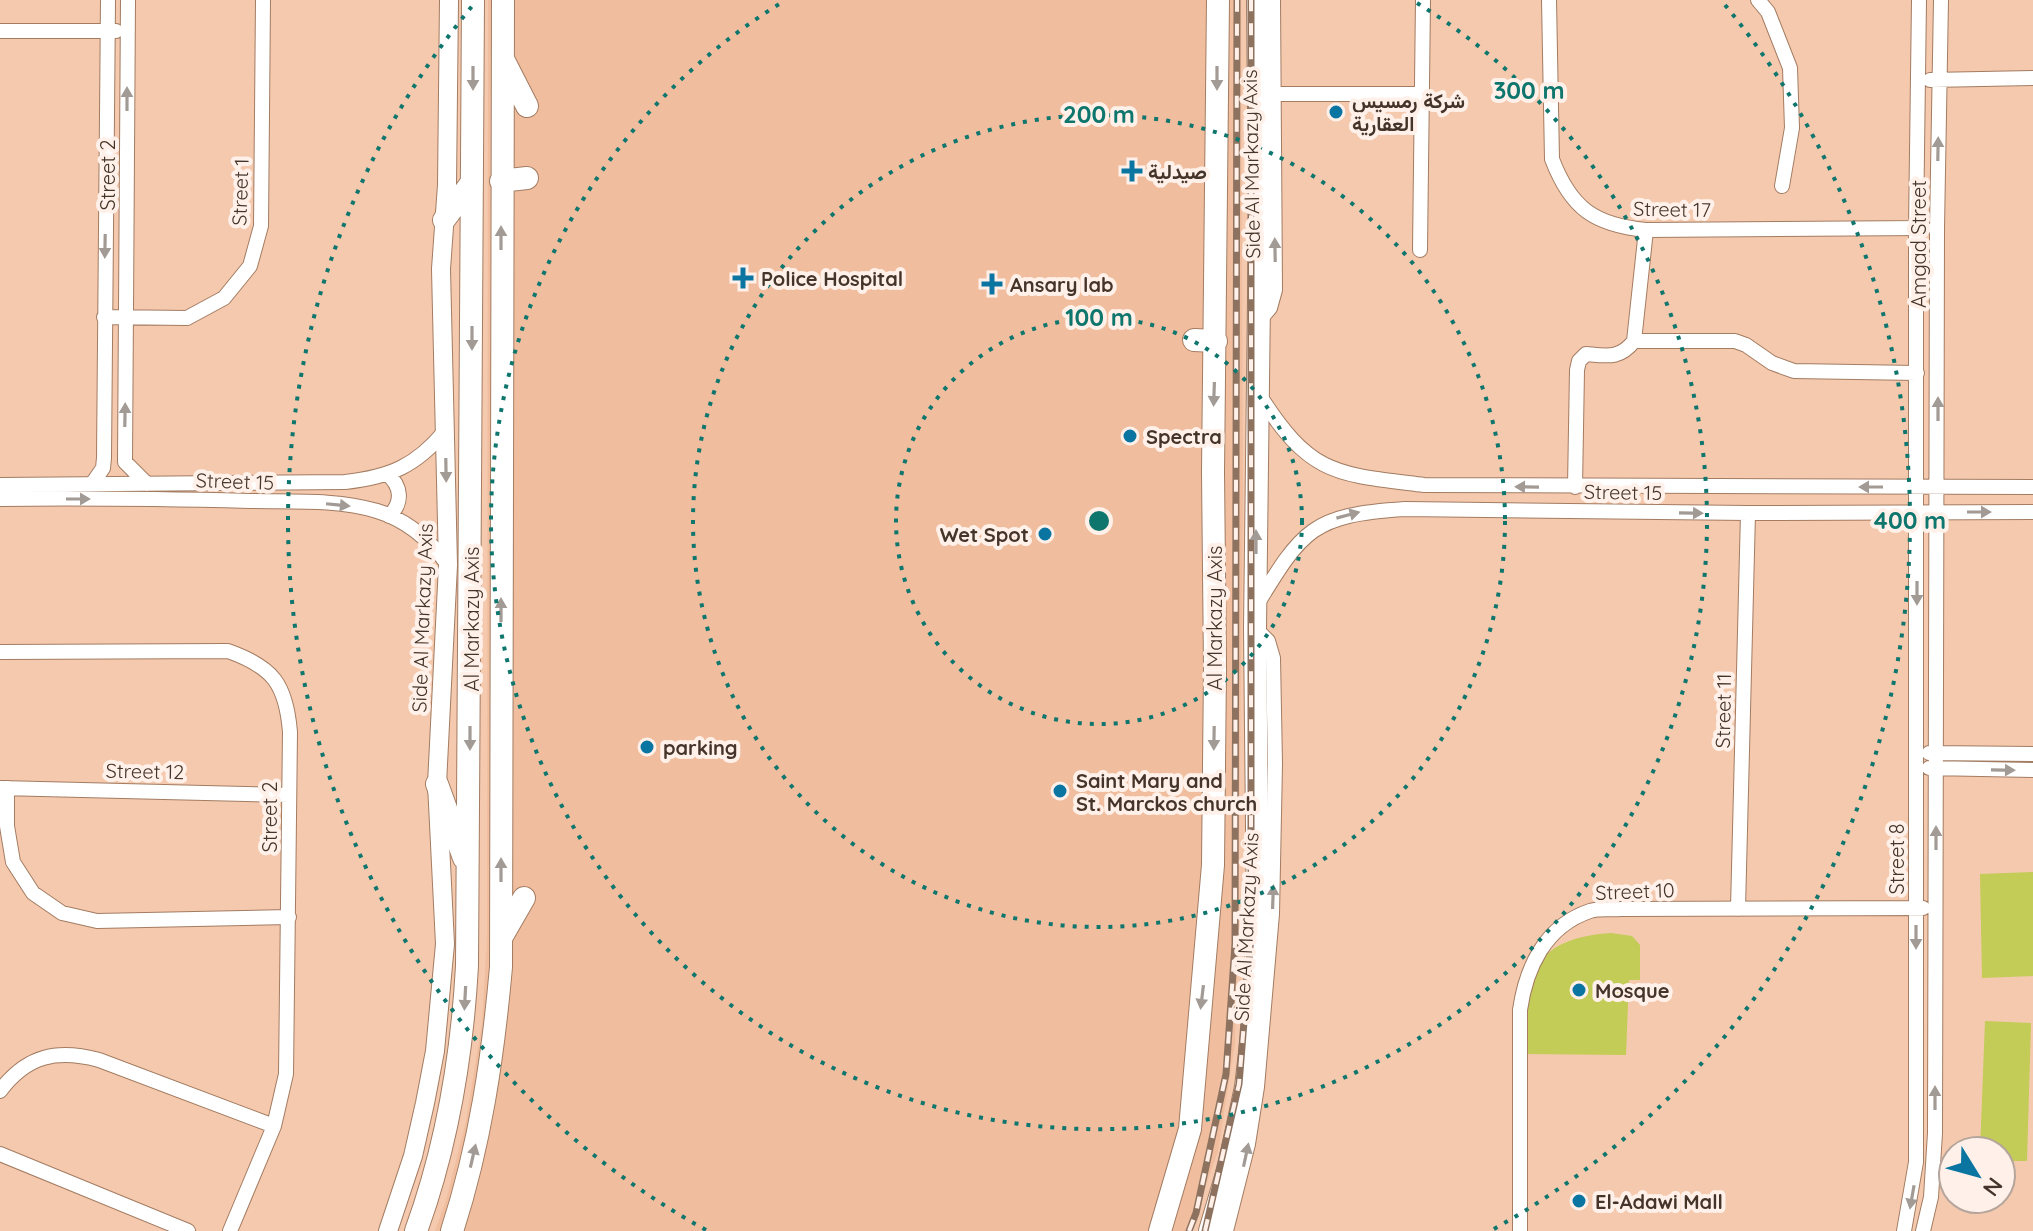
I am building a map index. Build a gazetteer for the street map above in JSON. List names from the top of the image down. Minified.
{"streets":{"main road":["Al Markazy Axis"],"street":["Side Al Markazy Axis","Street 2","Street 1","Street 17","Amgad Street","Street 15","Street 11","Street 12","Street 8","Street 10"]},"crossings":[["Side Al Markazy Axis","Street 15"],["Side Al Markazy Axis","Al Markazy Axis"],["Street 2","Street 1"],["Street 2","Street 15"],["Street 2","Street 12"],["Street 17","Amgad Street"],["Amgad Street","Street 15"],["Amgad Street","Street 8"],["Street 15","Al Markazy Axis"],["Street 15","Street 11"],["Street 15","Street 8"],["Street 11","Street 10"],["Street 8","Street 10"]],"places":{"other":["شركة رمسيس العقارية","Spectra","Wet Spot","parking","Saint Mary and St. Marckos church","Mosque","El-Adawi Mall"],"health":["صيدلية","Police Hospital","Ansary lab"]},"north":"bottom right","rings":["300 m","200 m","100 m","400 m"]}
